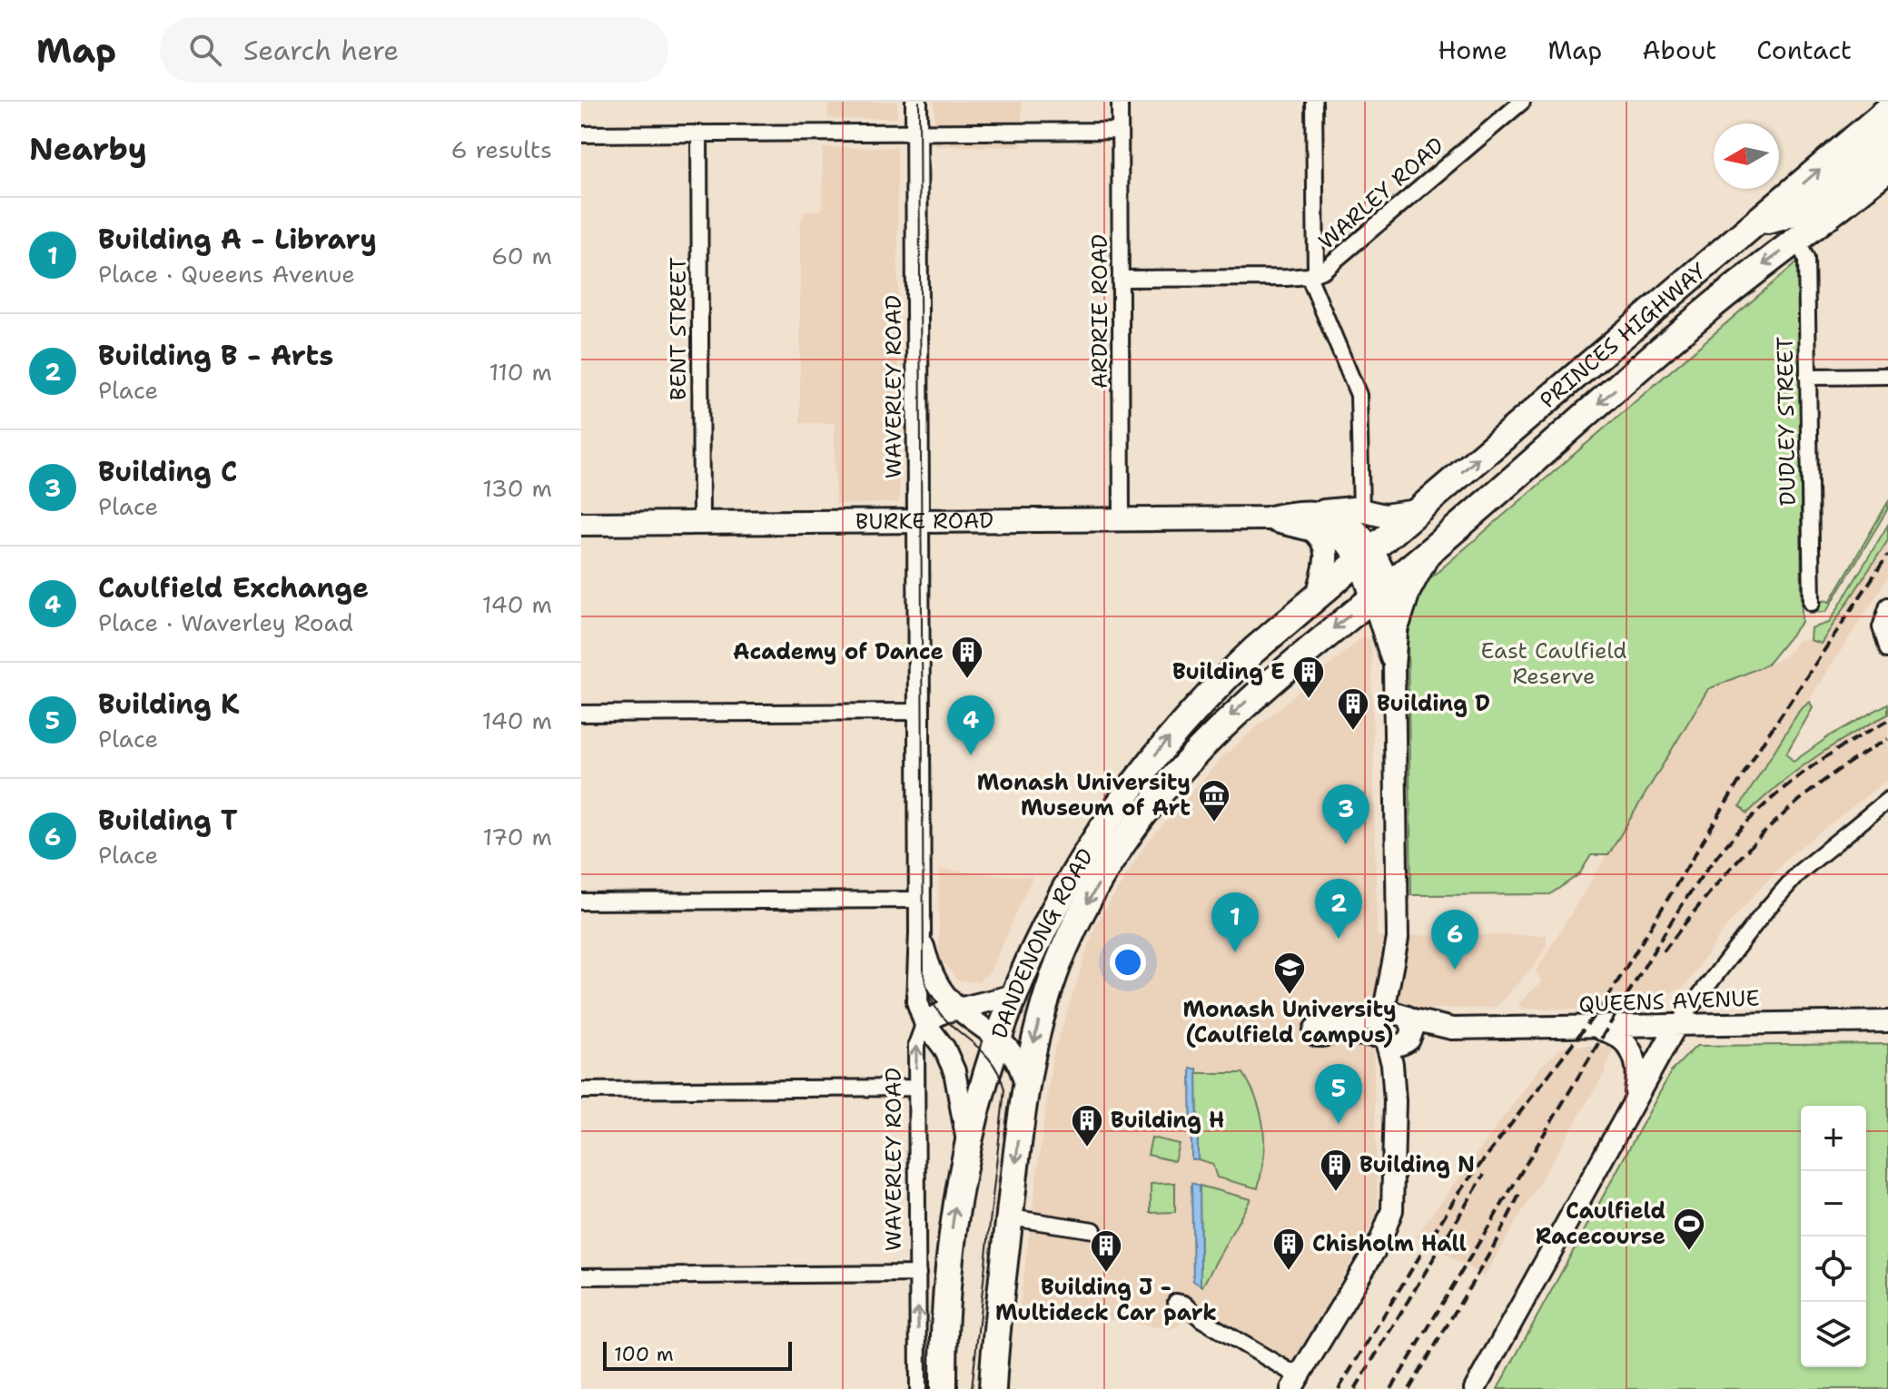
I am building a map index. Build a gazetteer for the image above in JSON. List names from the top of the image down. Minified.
{"streets":{"highway":["PRINCES HIGHWAY","DANDENONG ROAD"],"main road":["BURKE ROAD"],"street":["WARLEY ROAD","ARDRIE ROAD","BENT STREET","WAVERLEY ROAD","DUDLEY STREET","QUEENS AVENUE"]},"crossings":[["WARLEY ROAD","ARDRIE ROAD"],["ARDRIE ROAD","BURKE ROAD"],["BENT STREET","BURKE ROAD"],["PRINCES HIGHWAY","DUDLEY STREET"],["PRINCES HIGHWAY","BURKE ROAD"],["PRINCES HIGHWAY","DANDENONG ROAD"],["WAVERLEY ROAD","BURKE ROAD"],["WAVERLEY ROAD","DANDENONG ROAD"],["BURKE ROAD","DANDENONG ROAD"]],"parks":["East Caulfield Reserve"],"places":{"building":["Academy of Dance","Building E","Building D","Building H","Building N","Chisholm Hall","Building J - Multideck Car park"],"museum":["Monash University Museum of Art"],"school or university":["Monash University (Caulfield campus)"],"sports":["Caulfield Racecourse"]},"scale_bar":"100 m","north":"left","page":{"header":"Map","search":"Search here","nav":["Home","Map","About","Contact"],"heading":["Nearby","6 results"],"list":[{"mark":"1","name":"Building A - Library","note":"Place · Queens Avenue","value":"60 m"},{"mark":"2","name":"Building B - Arts","note":"Place","value":"110 m"},{"mark":"3","name":"Building C","note":"Place","value":"130 m"},{"mark":"4","name":"Caulfield Exchange","note":"Place · Waverley Road","value":"140 m"},{"mark":"5","name":"Building K","note":"Place","value":"140 m"},{"mark":"6","name":"Building T","note":"Place","value":"170 m"}],"pins":["4","3","2","1","6","5"],"map_buttons":["+","−"],"scale":"100 m"}}
